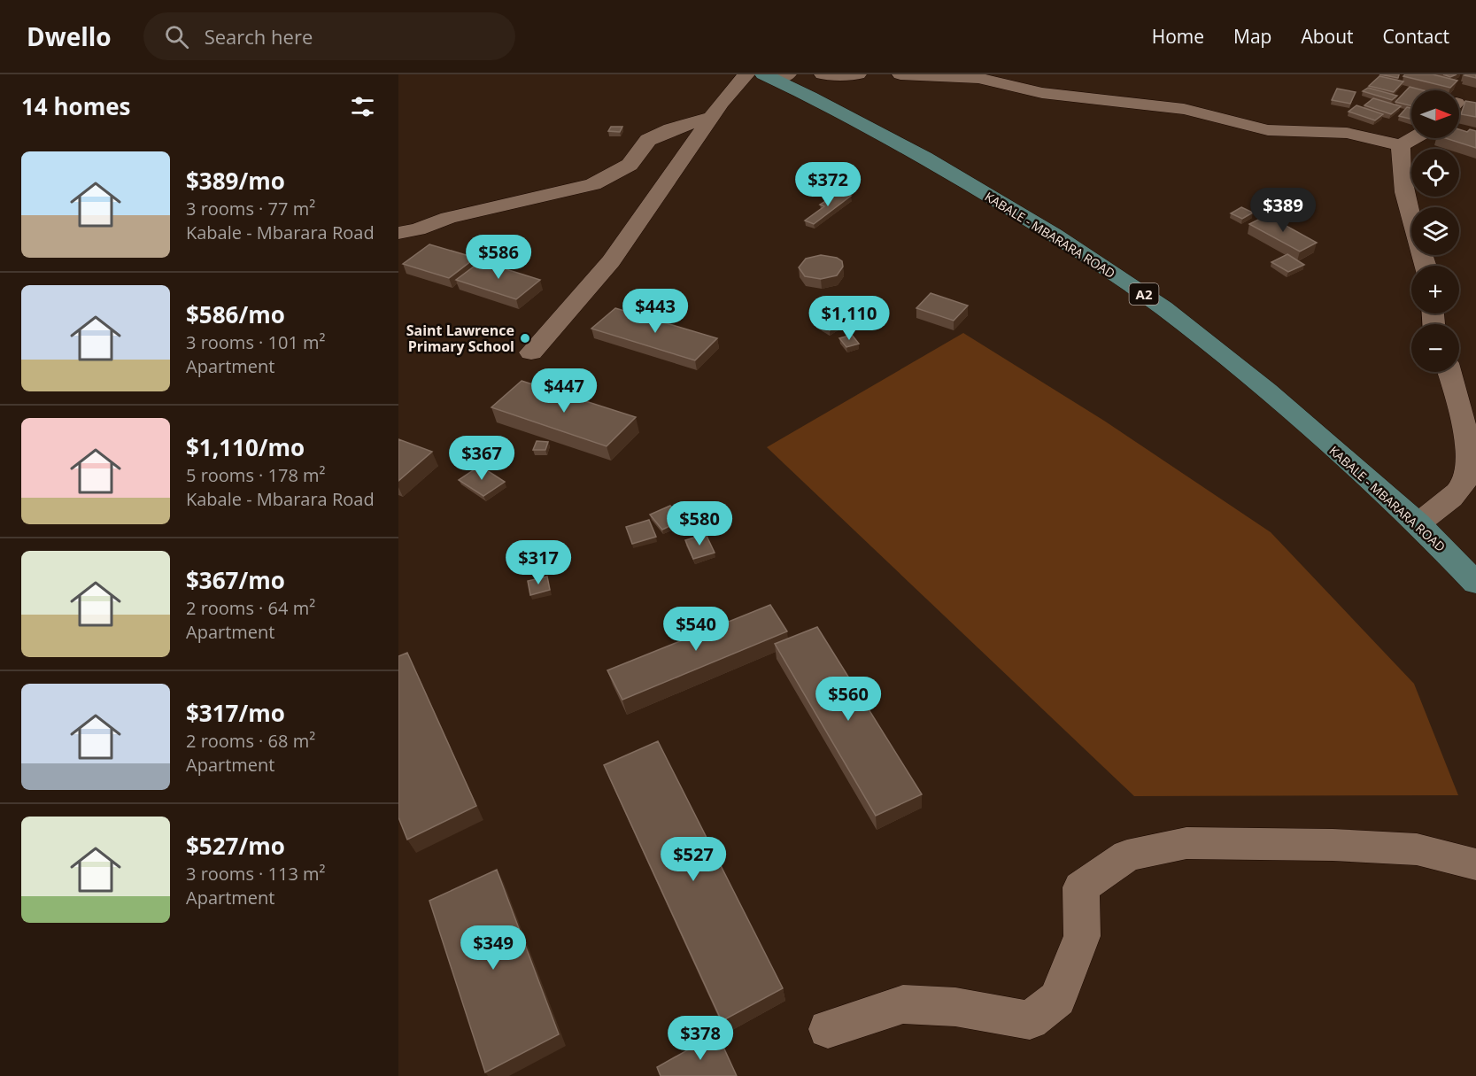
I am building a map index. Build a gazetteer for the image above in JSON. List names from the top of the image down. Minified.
{"streets":{"main road":["KABALE - MBARARA ROAD","A2"]},"places":["Saint Lawrence Primary School"],"north":"right","page":{"header":"Dwello","search":"Search here","nav":["Home","Map","About","Contact"],"heading":"14 homes","map_buttons":["+","−"],"list":[{"name":"$389/mo","note":"3 rooms · 77 m² · Kabale - Mbarara Road"},{"name":"$586/mo","note":"3 rooms · 101 m² · Apartment"},{"name":"$1,110/mo","note":"5 rooms · 178 m² · Kabale - Mbarara Road"},{"name":"$367/mo","note":"2 rooms · 64 m² · Apartment"},{"name":"$317/mo","note":"2 rooms · 68 m² · Apartment"},{"name":"$527/mo","note":"3 rooms · 113 m² · Apartment"}],"price":["$372","$389","$586","$443","$1,110","$447","$367","$580","$317","$540","$560","$527","$349","$378"]}}
